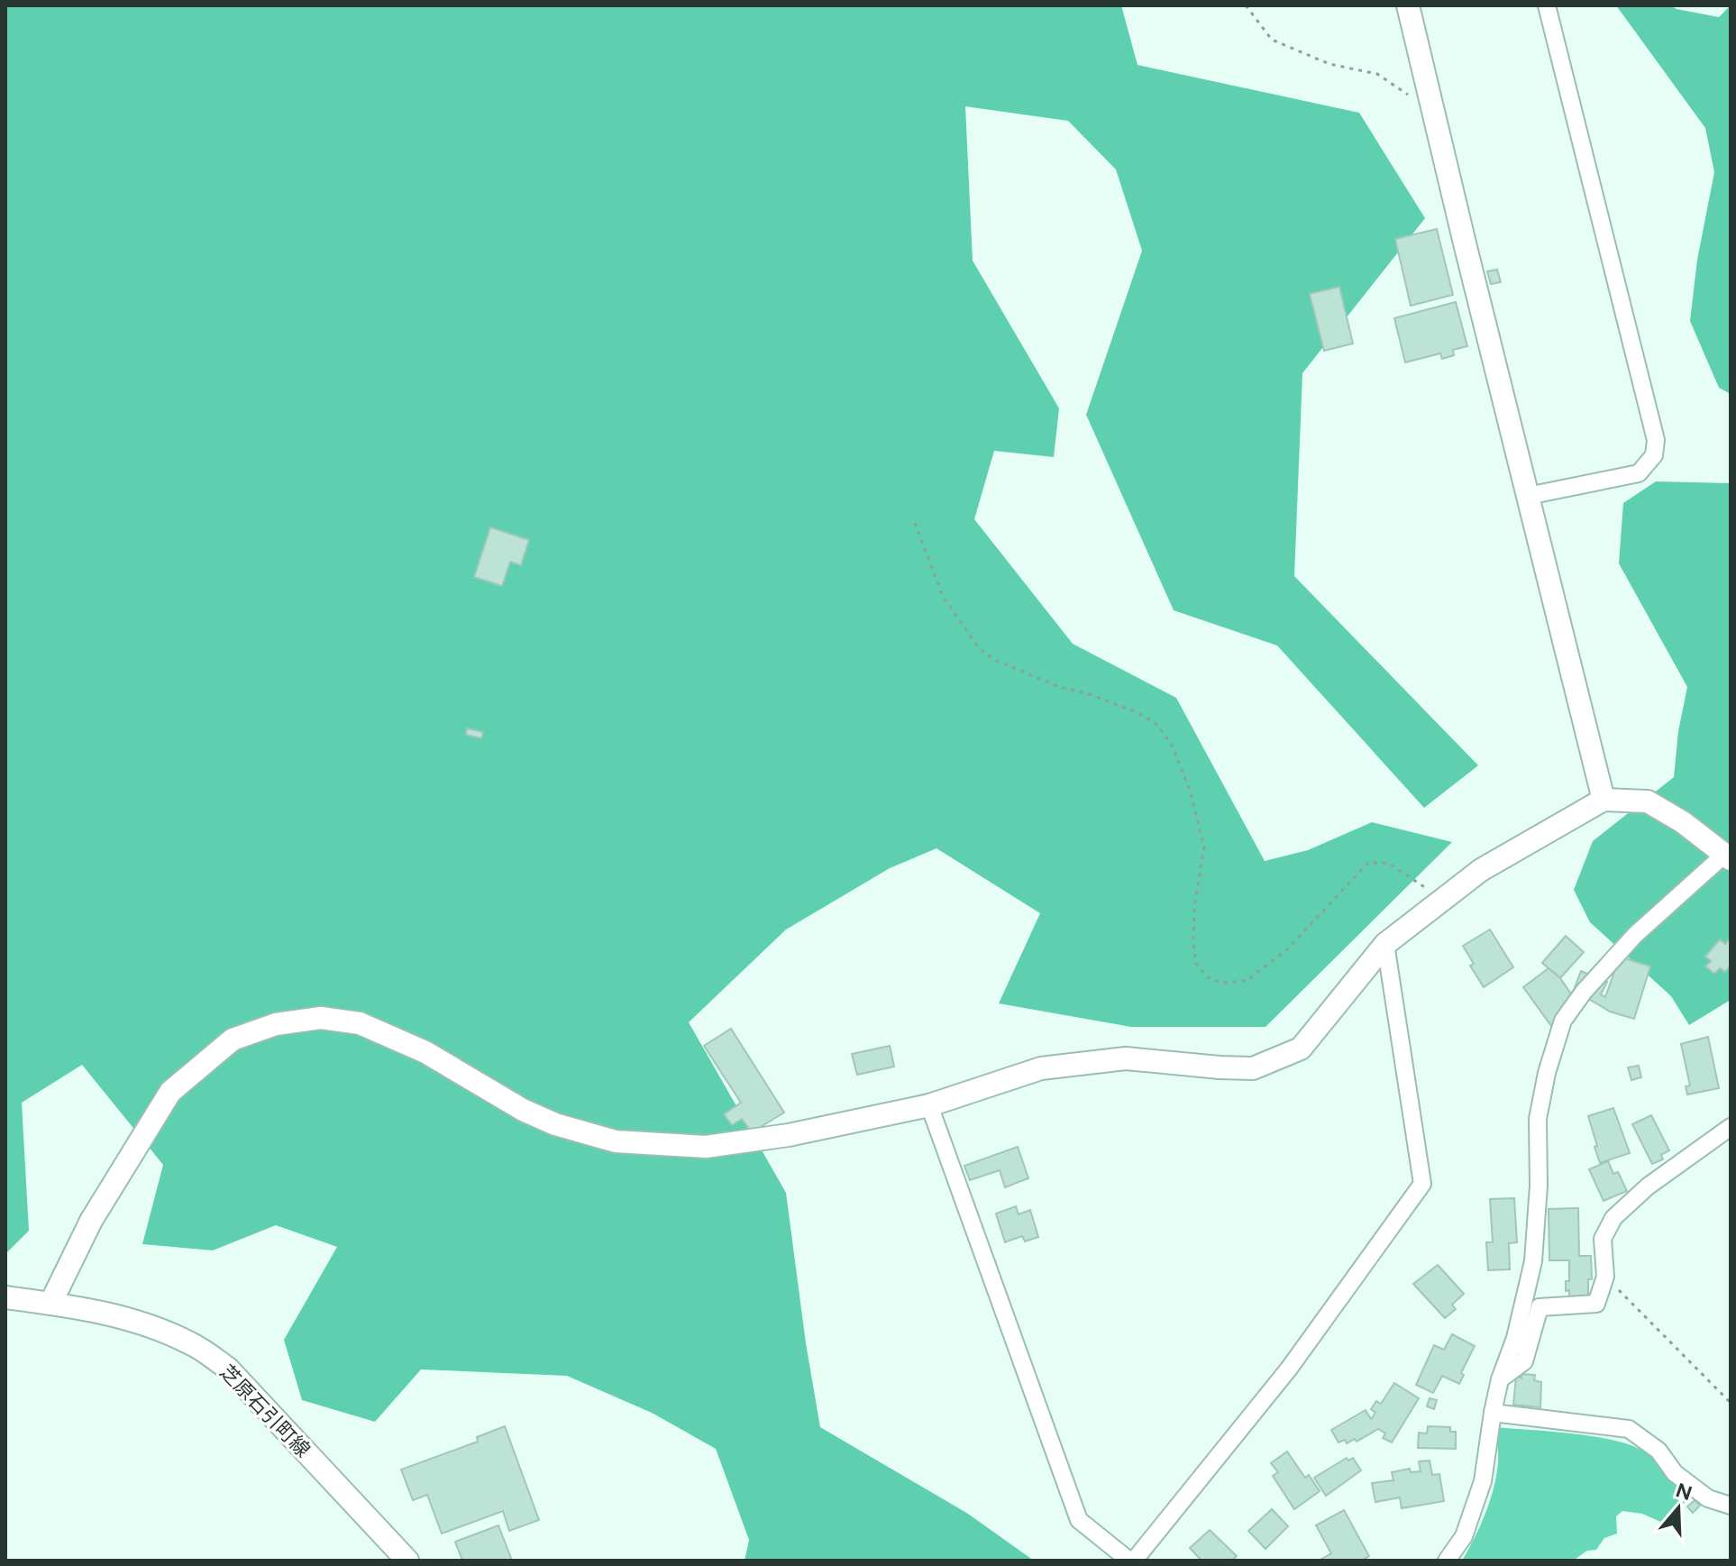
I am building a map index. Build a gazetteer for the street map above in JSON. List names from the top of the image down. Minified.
{"streets":{"street":["芝原石引町線"]},"north":"top"}
